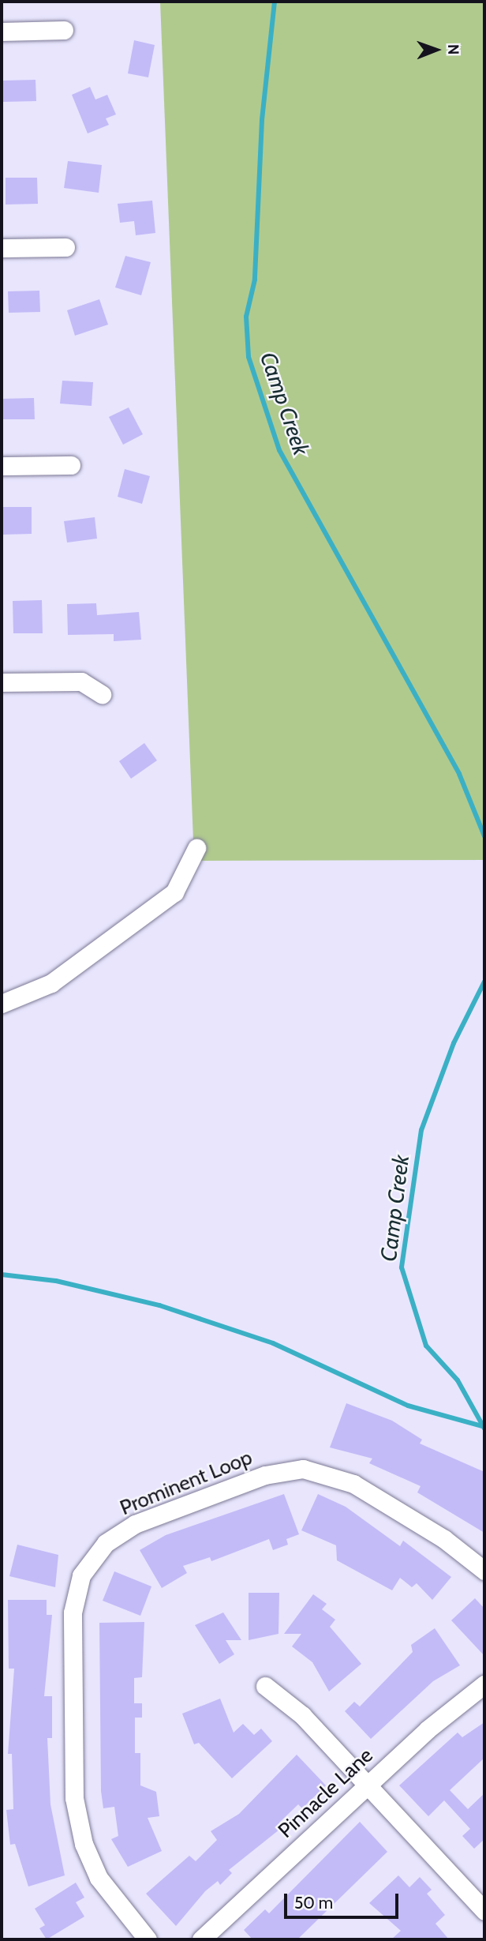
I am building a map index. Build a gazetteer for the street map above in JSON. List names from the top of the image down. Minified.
{"streets":{"street":["Prominent Loop","Pinnacle Lane"]},"water":["Camp Creek"],"scale_bar":"50 m","north":"right"}
